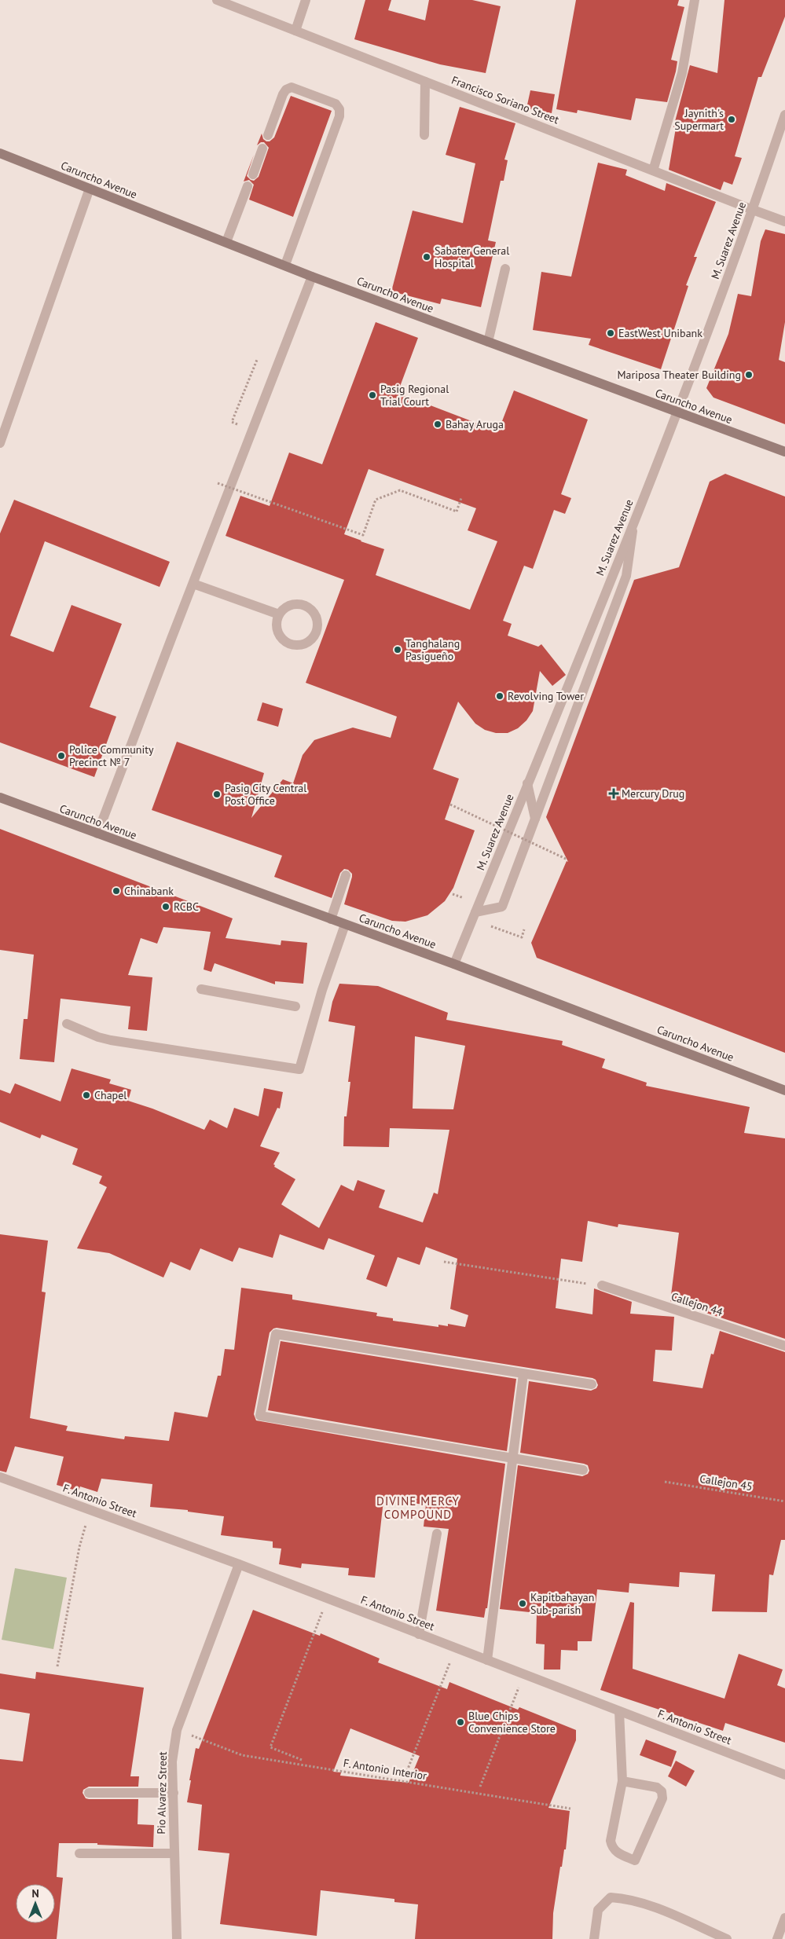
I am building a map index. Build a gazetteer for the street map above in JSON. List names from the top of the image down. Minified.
{"streets":{"main road":["Caruncho Avenue"],"street":["Francisco Soriano Street","M. Suarez Avenue","Callejon 44","F. Antonio Street","Pio Alvarez Street"],"path":["Callejon 45","F. Antonio Interior"]},"crossings":[["Francisco Soriano Street","M. Suarez Avenue"],["Caruncho Avenue","M. Suarez Avenue"],["F. Antonio Street","Pio Alvarez Street"]],"districts":["DIVINE MERCY COMPOUND"],"places":{"other":["Jaynith's Supermart","Sabater General Hospital","EastWest Unibank","Mariposa Theater Building","Pasig Regional Trial Court","Bahay Aruga","Tanghalang Pasigueño","Revolving Tower","Police Community Precinct № 7","Pasig City Central Post Office","Chinabank","RCBC","Chapel","Kapitbahayan Sub-parish","Blue Chips Convenience Store"],"health":["Mercury Drug"]},"north":"top"}
